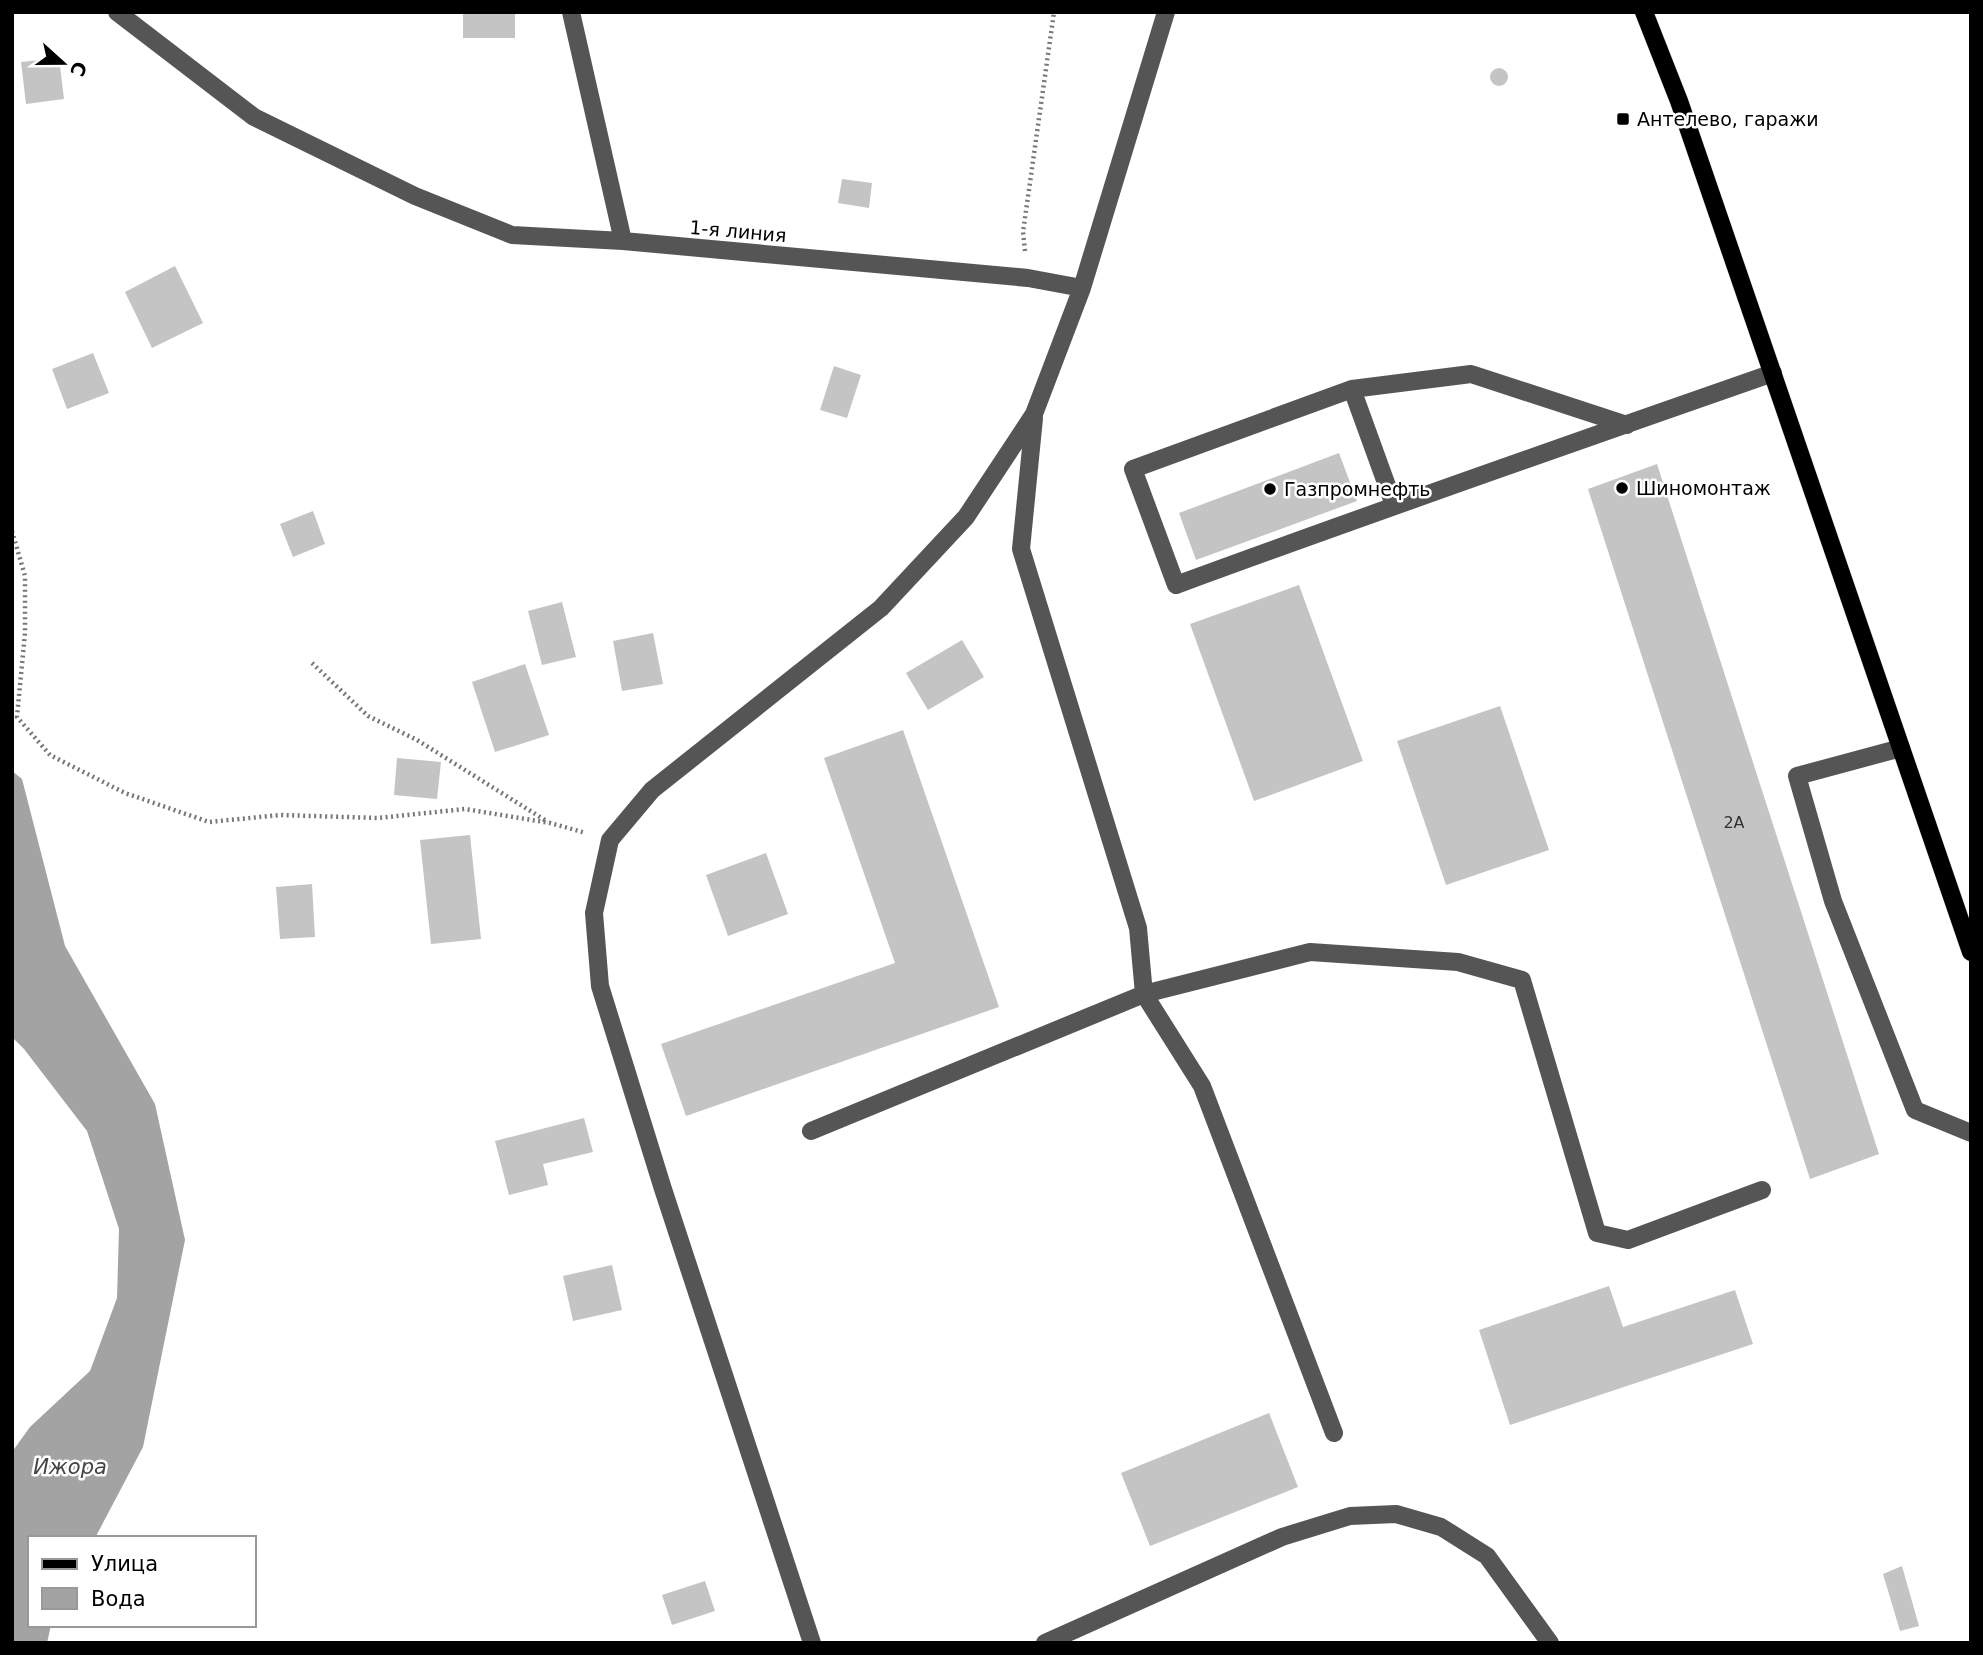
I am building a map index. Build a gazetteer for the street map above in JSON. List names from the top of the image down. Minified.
{"streets":{"street":["1-я линия"]},"water":["Ижора"],"places":{"transit":["Антелево, гаражи"],"other":["Шиномонтаж","Газпромнефть"]},"house_numbers":["2А"],"legend":["Улица","Вода"],"north":"right"}
